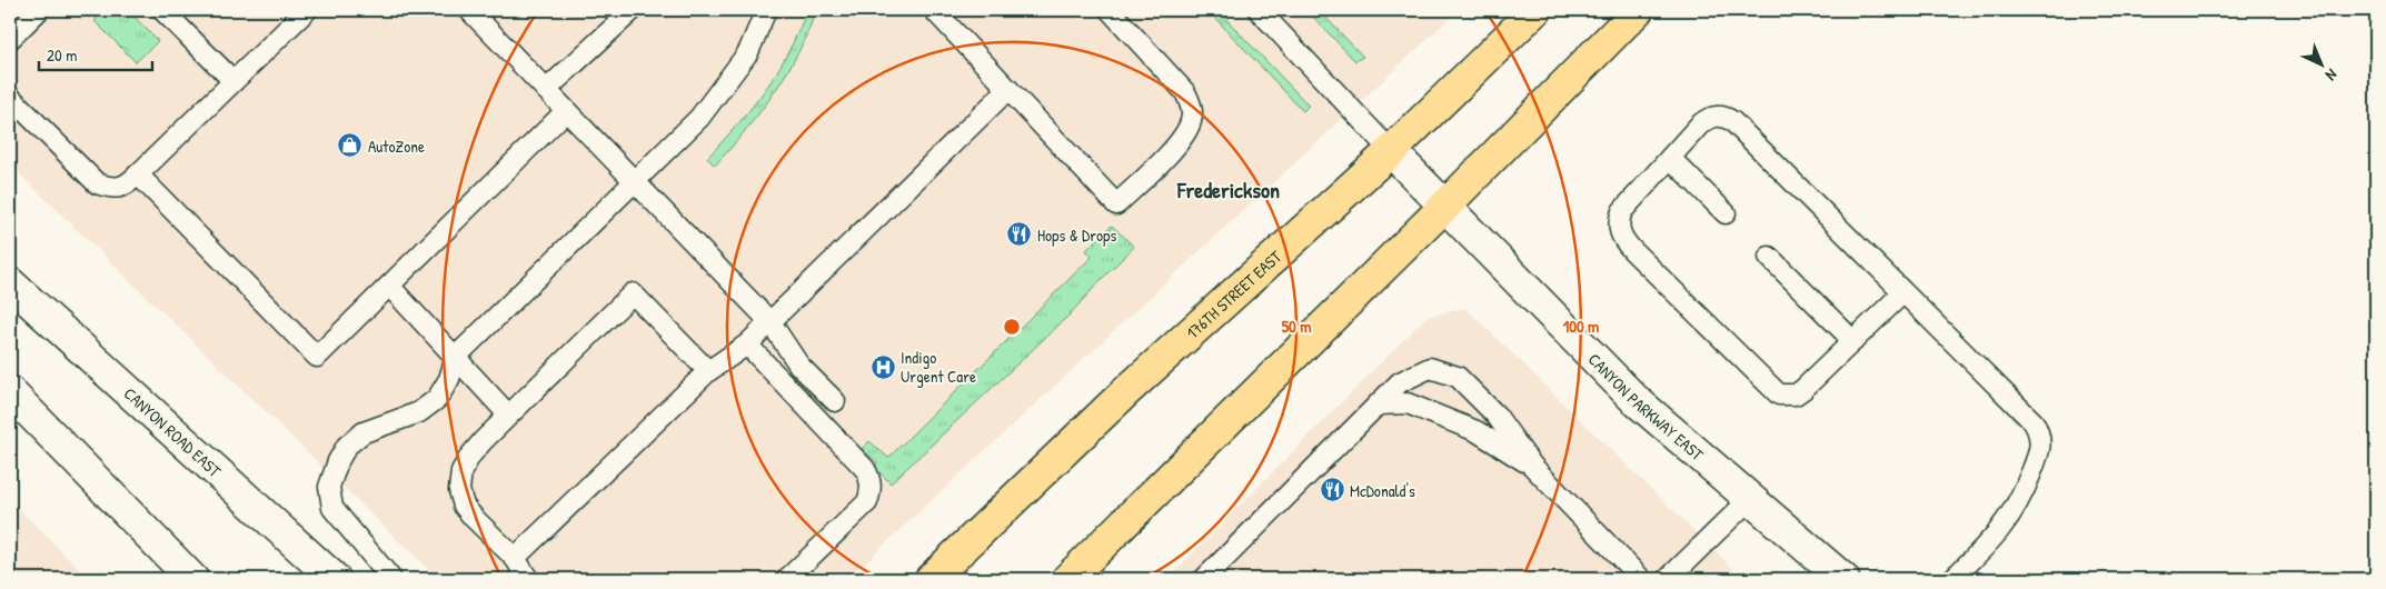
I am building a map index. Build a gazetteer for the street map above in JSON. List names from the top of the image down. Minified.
{"streets":{"main road":["176TH STREET EAST","CANYON PARKWAY EAST","CANYON ROAD EAST"]},"crossings":[["176TH STREET EAST","CANYON PARKWAY EAST"]],"districts":["Frederickson"],"places":{"shop":["AutoZone"],"restaurant":["Hops & Drops","McDonald's"],"hospital":["Indigo Urgent Care"]},"scale_bar":"20 m","north":"bottom right","rings":["50 m","100 m"]}
